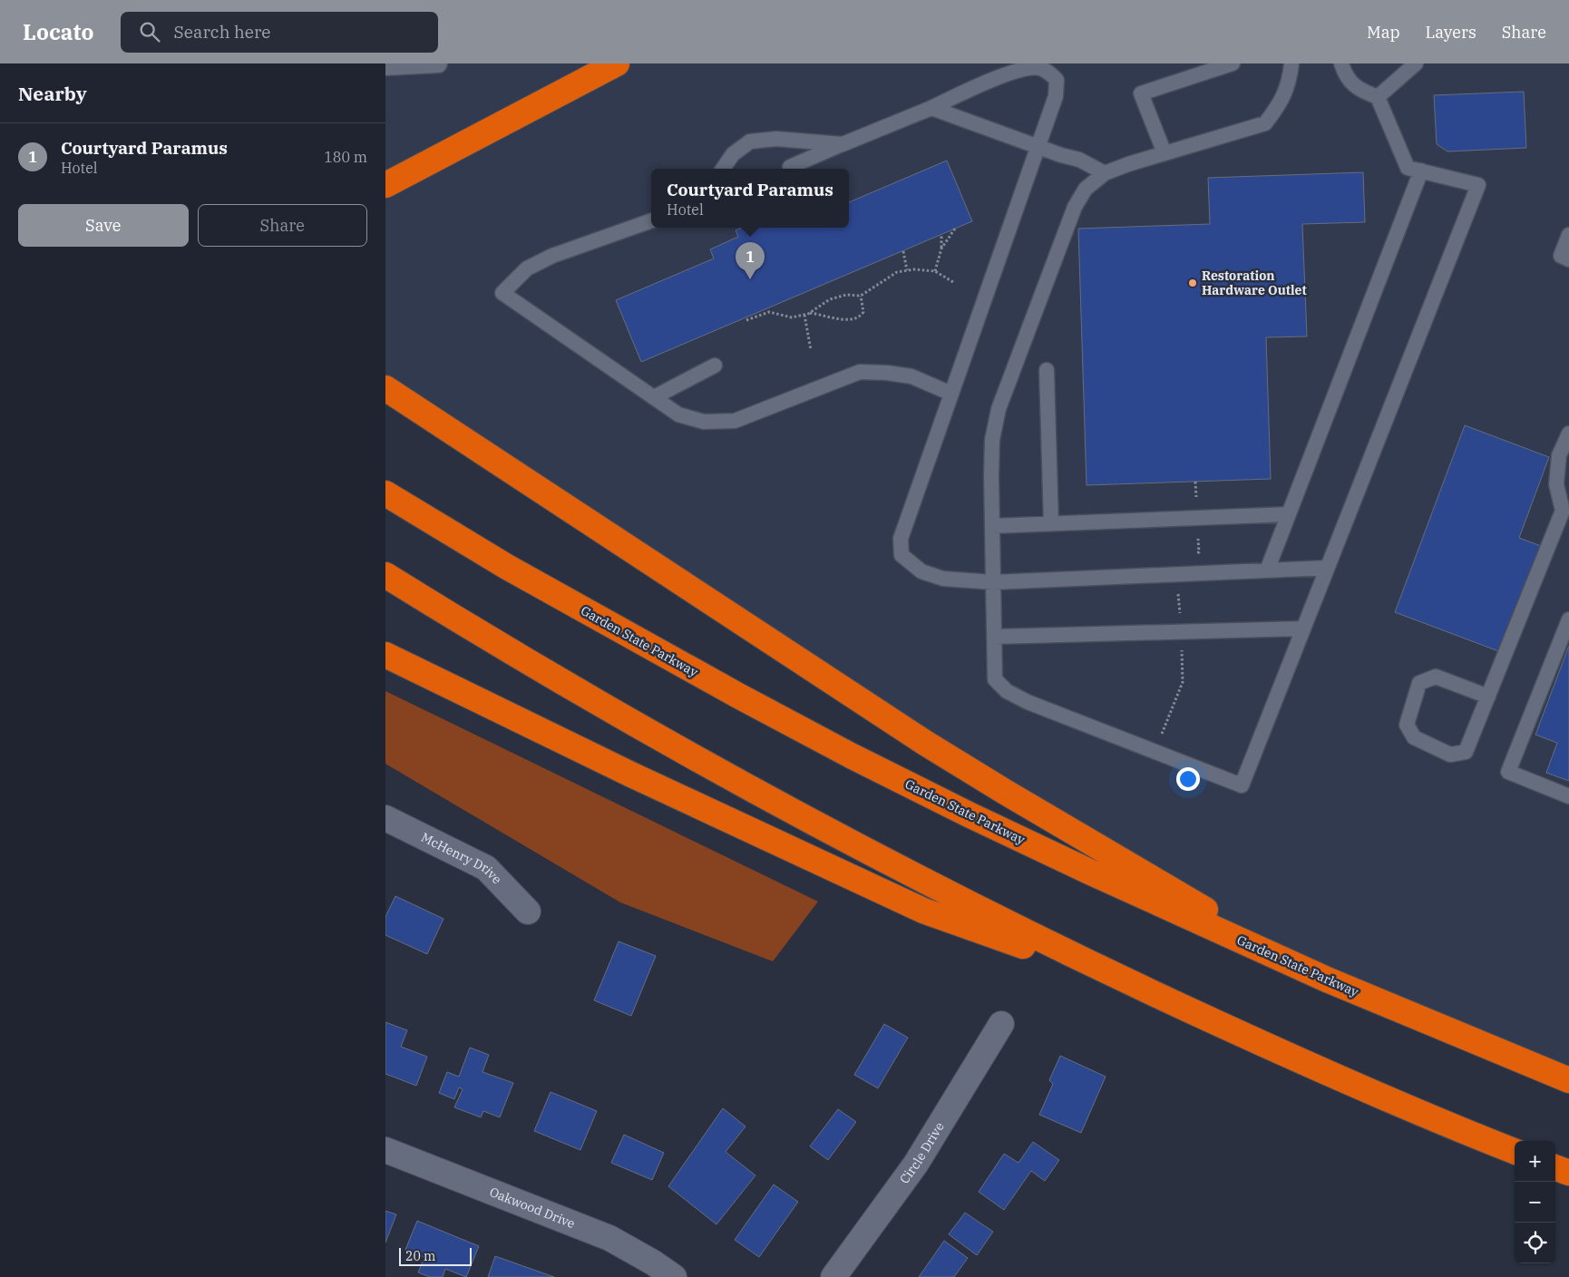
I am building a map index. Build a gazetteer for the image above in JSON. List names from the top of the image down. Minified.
{"streets":{"highway":["Garden State Parkway"],"street":["McHenry Drive","Circle Drive","Oakwood Drive"]},"places":["Restoration Hardware Outlet"],"scale_bar":"20 m","page":{"header":"Locato","search":"Search here","nav":["Map","Layers","Share"],"heading":"Nearby","list":[{"mark":"1","name":"Courtyard Paramus","note":"Hotel","value":"180 m"}],"popup":["Courtyard Paramus","Hotel"],"buttons":["Save","Share"],"pins":"1","map_buttons":["+","−"],"scale":"20 m"}}
